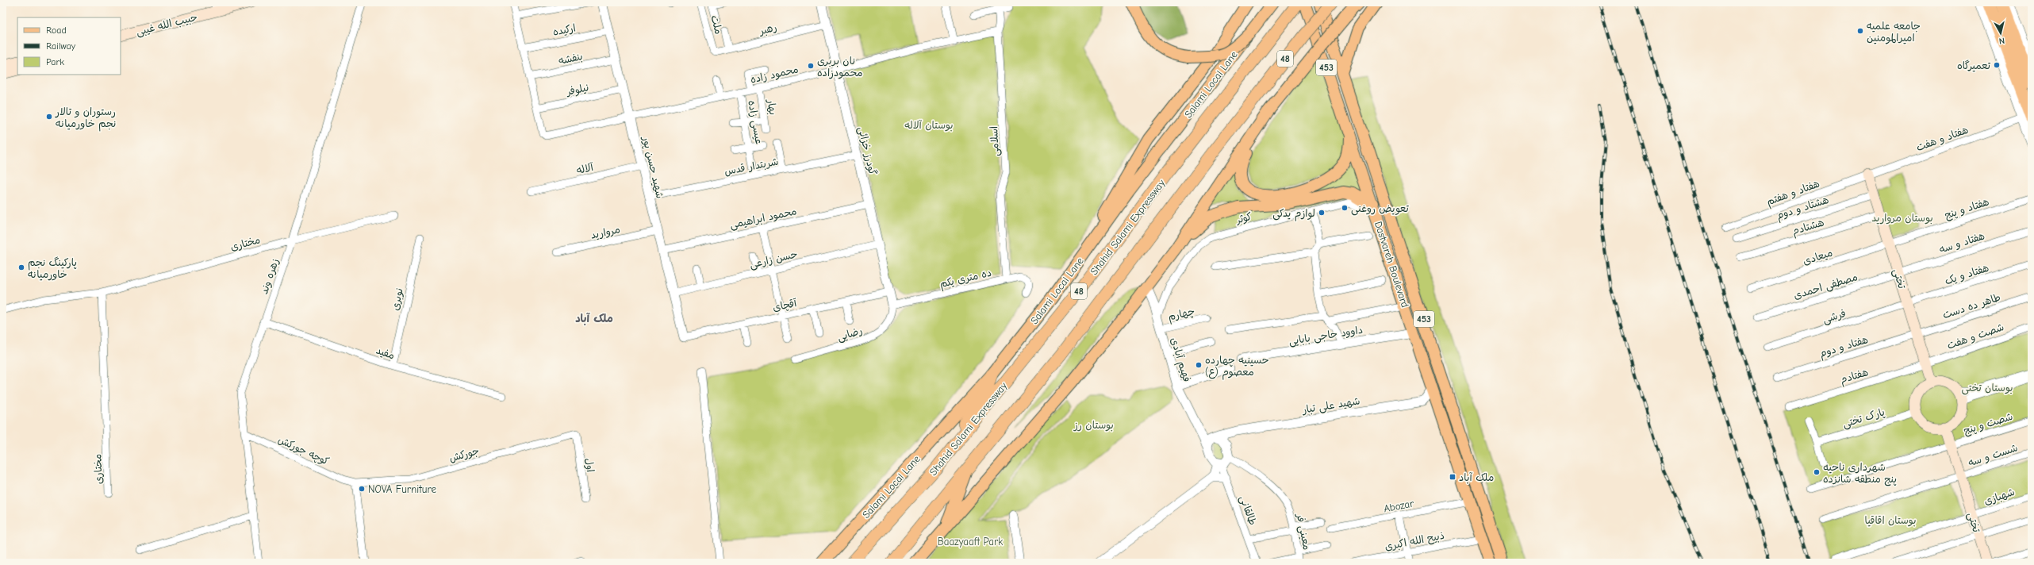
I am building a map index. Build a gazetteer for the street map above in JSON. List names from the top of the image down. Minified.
{"streets":{"highway":["48","Shahid Salami Expressway"],"main road":["حبیب الله غیبی","453","Salami Local Lane","Dastvareh Boulevard","تختی"],"street":["ملت","رهبر","ارکیده","بنفشه","محمود زاده","نیلوفر","بهار","عيسی زاده","هفتاد و هفت","اسلامی","گودرز خزائی","شربتدار قدس","شهید حسن پور","آلاله","هفتاد و هفتم","هشتاد و دوم","هفتاد و پنج","محمود ابراهیمی","کوثر","هشتادم","مروارید","هفتاد و سه","مختاری","میعادی","حسن زارعی","هفتاد و یک","زهره وند","ده متری یکم","مصطفی احمدی","نوبری","آقچای","طاهر ده دست","چهارم","فرشی","رضایی","داوود حاجی بابایی","شصت و هفت","هفتاد و دوم","مفید","فهیم آبادی","هفتادم","شهید علی تبار","پارک تختی","شصت و پنج","کوچه جورکش","جورکش","شست و سه","اول","شهبازی","Abozar","طالقانی","معینی فر","ذبیح الله اکبری"]},"crossings":[["ملت","رهبر"],["رهبر","گودرز خزائی"],["ارکیده","شهید حسن پور"],["بنفشه","شهید حسن پور"],["محمود زاده","نیلوفر"],["محمود زاده","بهار"],["محمود زاده","عيسی زاده"],["محمود زاده","اسلامی"],["محمود زاده","گودرز خزائی"],["محمود زاده","شهید حسن پور"],["نیلوفر","شهید حسن پور"],["عيسی زاده","شربتدار قدس"],["هفتاد و هفت","هفتاد و هفتم"],["هفتاد و هفت","تختی"],["اسلامی","ده متری یکم"],["گودرز خزائی","شربتدار قدس"],["گودرز خزائی","محمود ابراهیمی"],["گودرز خزائی","حسن زارعی"],["گودرز خزائی","ده متری یکم"],["گودرز خزائی","آقچای"],["گودرز خزائی","رضایی"],["شربتدار قدس","شهید حسن پور"],["شهید حسن پور","آلاله"],["شهید حسن پور","محمود ابراهیمی"],["شهید حسن پور","مروارید"],["شهید حسن پور","حسن زارعی"],["شهید حسن پور","آقچای"],["هفتاد و هفتم","تختی"],["هشتاد و دوم","تختی"],["هفتاد و پنج","میعادی"],["هفتاد و پنج","تختی"],["کوثر","Dastvareh Boulevard"],["کوثر","فهیم آبادی"],["هشتادم","تختی"],["هفتاد و سه","تختی"],["هفتاد و سه","مصطفی احمدی"],["مختاری","زهره وند"],["میعادی","تختی"],["Dastvareh Boulevard","داوود حاجی بابایی"],["Dastvareh Boulevard","شهید علی تبار"],["Dastvareh Boulevard","Abozar"],["Dastvareh Boulevard","ذبیح الله اکبری"],["هفتاد و یک","تختی"],["هفتاد و یک","فرشی"],["زهره وند","مفید"],["زهره وند","کوچه جورکش"],["ده متری یکم","رضایی"],["تختی","مصطفی احمدی"],["تختی","طاهر ده دست"],["تختی","فرشی"],["تختی","شصت و هفت"],["تختی","هفتاد و دوم"],["تختی","هفتادم"],["تختی","پارک تختی"],["تختی","شصت و پنج"],["تختی","شست و سه"],["تختی","شهبازی"],["نوبری","مفید"],["طاهر ده دست","هفتاد و دوم"],["چهارم","فهیم آبادی"],["شصت و هفت","هفتادم"],["فهیم آبادی","شهید علی تبار"],["فهیم آبادی","طالقانی"],["کوچه جورکش","جورکش"],["جورکش","اول"]],"districts":["ملک آباد"],"parks":["بوستان آلاله","بوستان مروارید","بوستان تختی","بوستان رز","بوستان اقاقیا","Baazyaaft Park"],"places":{"other":["جامعه علمیه امیرالمومنین","تعمیرگاه","نان بربری محمودزاده","رستوران و تالار نجم خاورمیانه","تعویض روغنی","لوازم یدکی","پارکینگ نجم خاورمیانه","حسینیه چهارده معصوم (ع)","شهرداری ناحیه پنج منطقه شانزده","NOVA Furniture"],"transit":["ملک آباد"]},"legend":["Road","Railway","Park"],"north":"bottom"}
